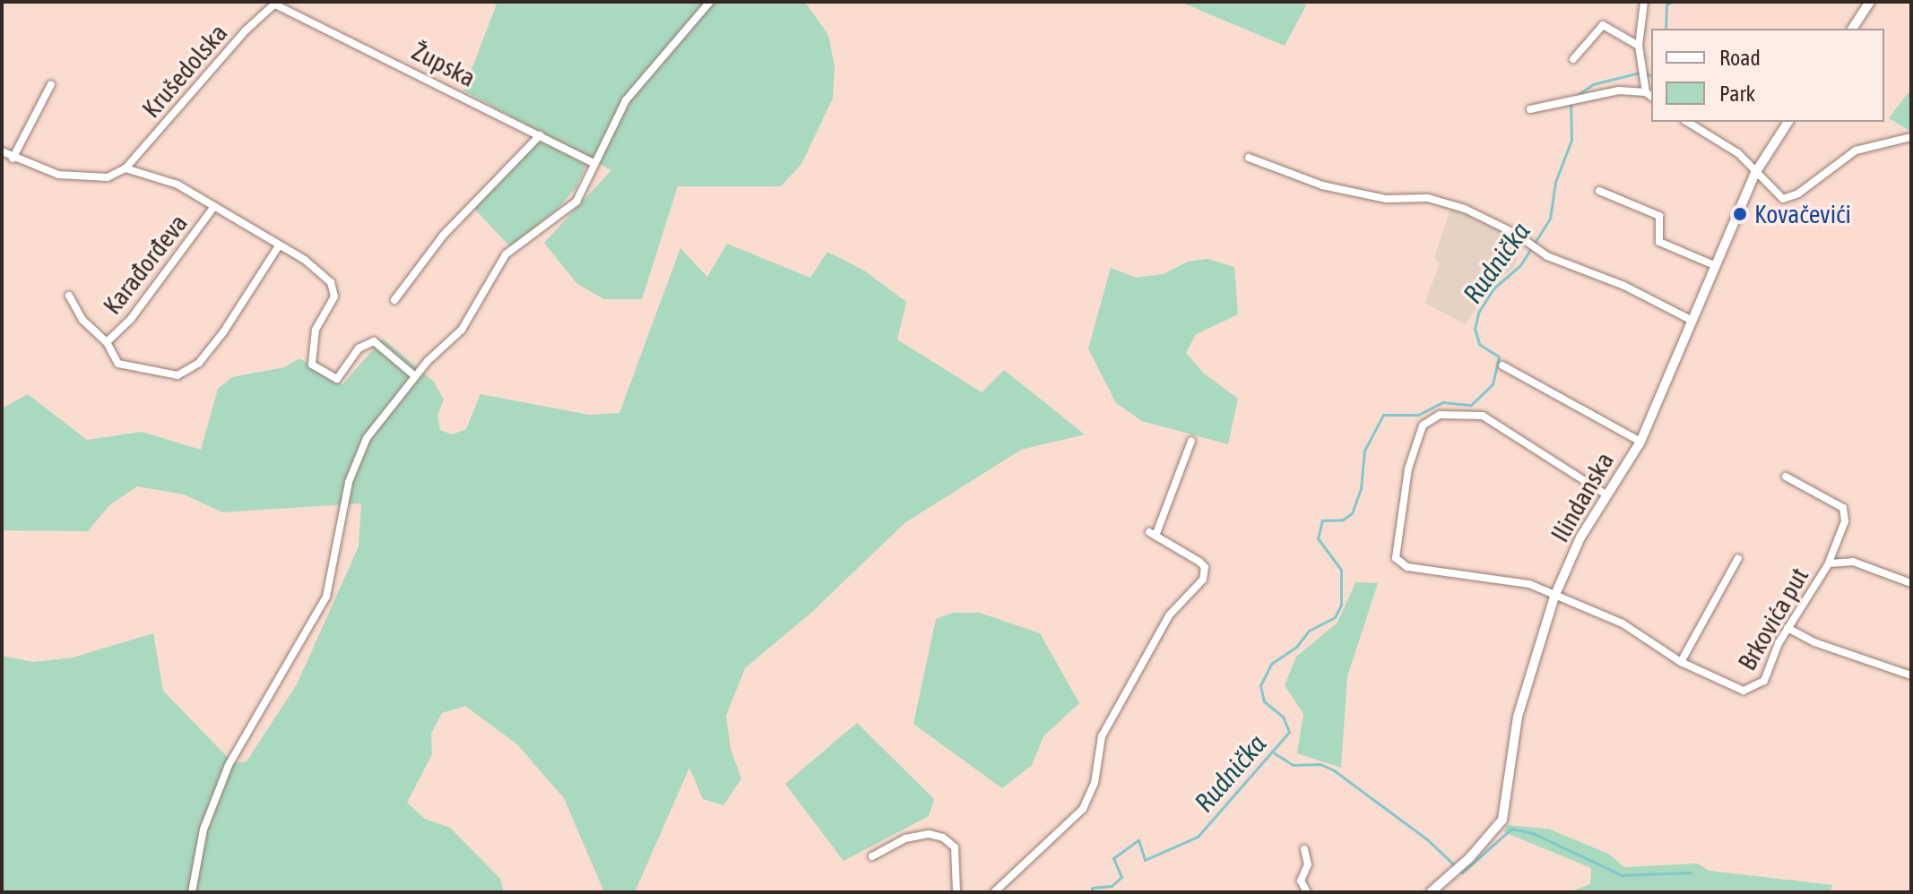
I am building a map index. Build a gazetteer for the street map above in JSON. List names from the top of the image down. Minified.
{"streets":{"street":["Župska","Krušedolska","Karađorđeva","Ilindanska","Brkovića put"]},"crossings":[["Župska","Krušedolska"],["Krušedolska","Karađorđeva"],["Ilindanska","Brkovića put"]],"water":["Rudnička"],"places":["Kovačevići"],"legend":["Road","Park"]}
